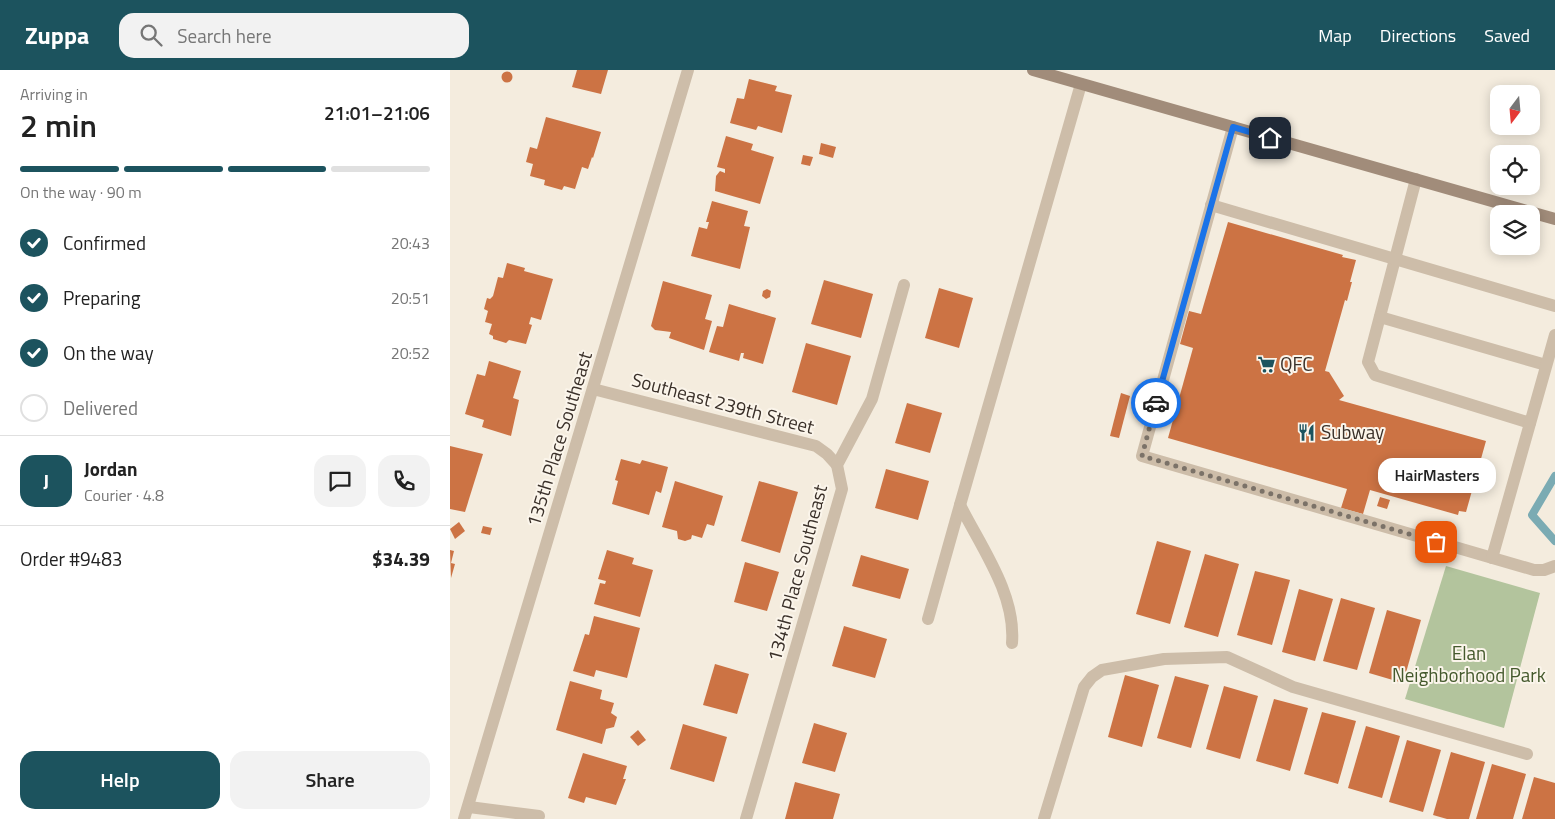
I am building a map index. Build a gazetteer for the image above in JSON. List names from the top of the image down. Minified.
{"streets":{"street":["Southeast 239th Street","135th Place Southeast","134th Place Southeast"]},"crossings":[["Southeast 239th Street","135th Place Southeast"],["Southeast 239th Street","134th Place Southeast"]],"parks":["Elan Neighborhood Park"],"places":{"supermarket":["QFC"],"restaurant":["Subway"],"other":["HairMasters"]},"north":"bottom","page":{"header":"Zuppa","search":"Search here","nav":["Map","Directions","Saved"],"heading":["2 min","Arriving in","21:01–21:06"],"panel":["Jordan","Courier · 4.8","Order #9483","$34.39"],"bar":"On the way · 90 m","list":[["Confirmed","20:43"],["Preparing","20:51"],["On the way","20:52"],"Delivered"],"round":"J","bubble":"HairMasters","buttons":["Help","Share"]}}
